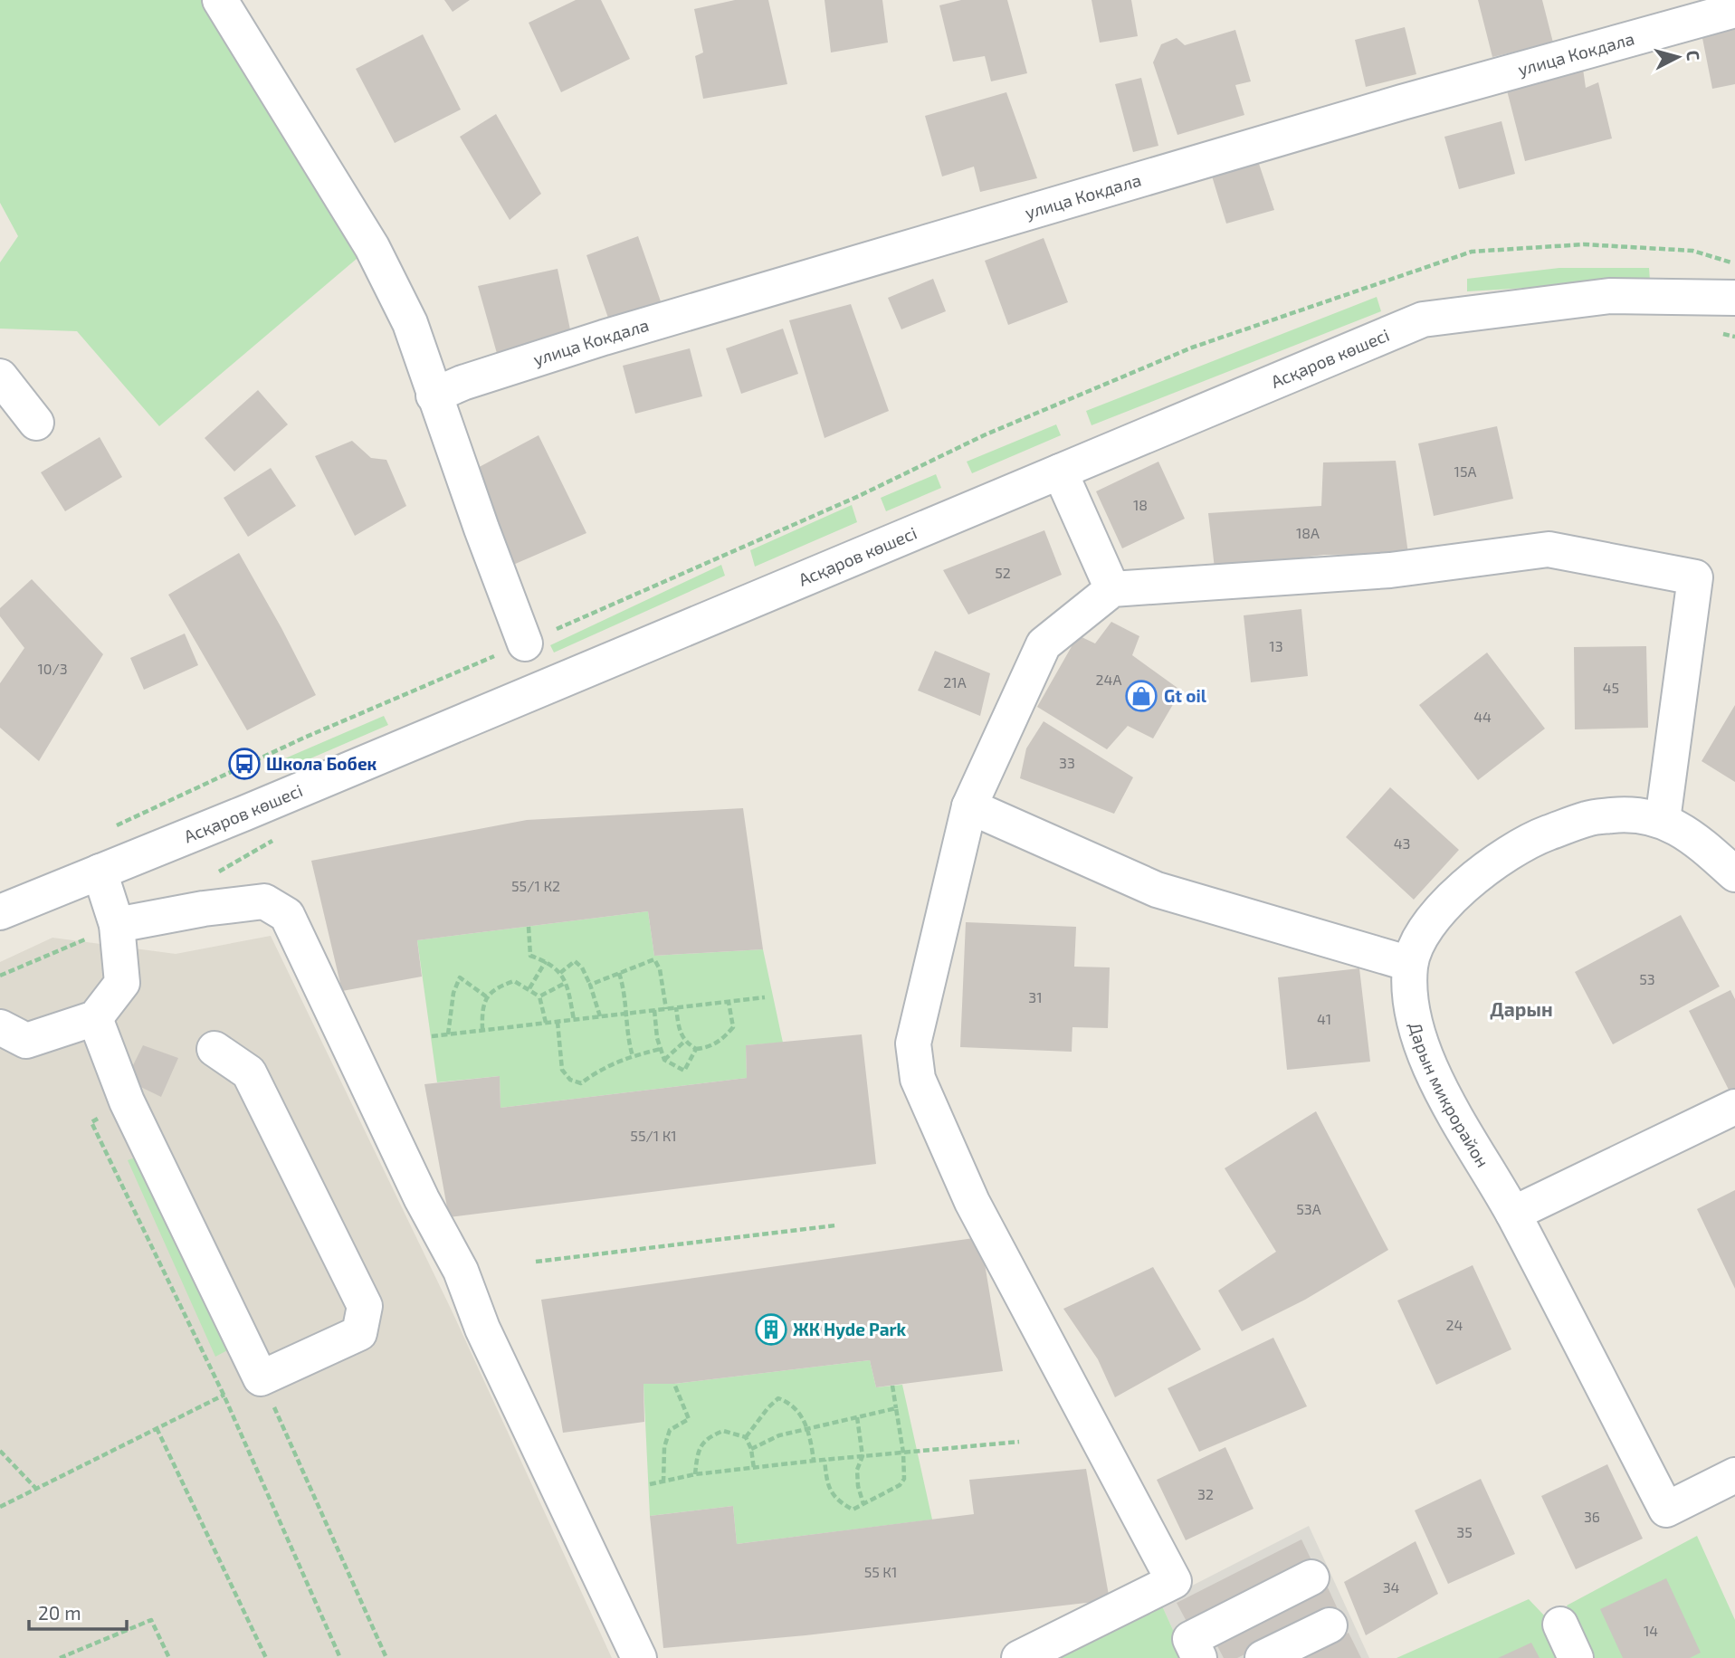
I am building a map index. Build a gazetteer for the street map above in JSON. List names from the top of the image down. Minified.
{"streets":{"street":["улица Кокдала","Асқаров көшесі","Дарын микрорайон"]},"districts":["Дарын"],"places":{"shop":["Gt oil"],"bus stop":["Школа Бобек"],"building":["ЖК Hyde Park"]},"house_numbers":["15А","18","18А","52","13","10/3","24А","21А","45","44","33","43","55/1 К2","53","31","41","55/1 К1","53А","24","32","36","35","55 К1","34","14"],"scale_bar":"20 m","north":"right"}
